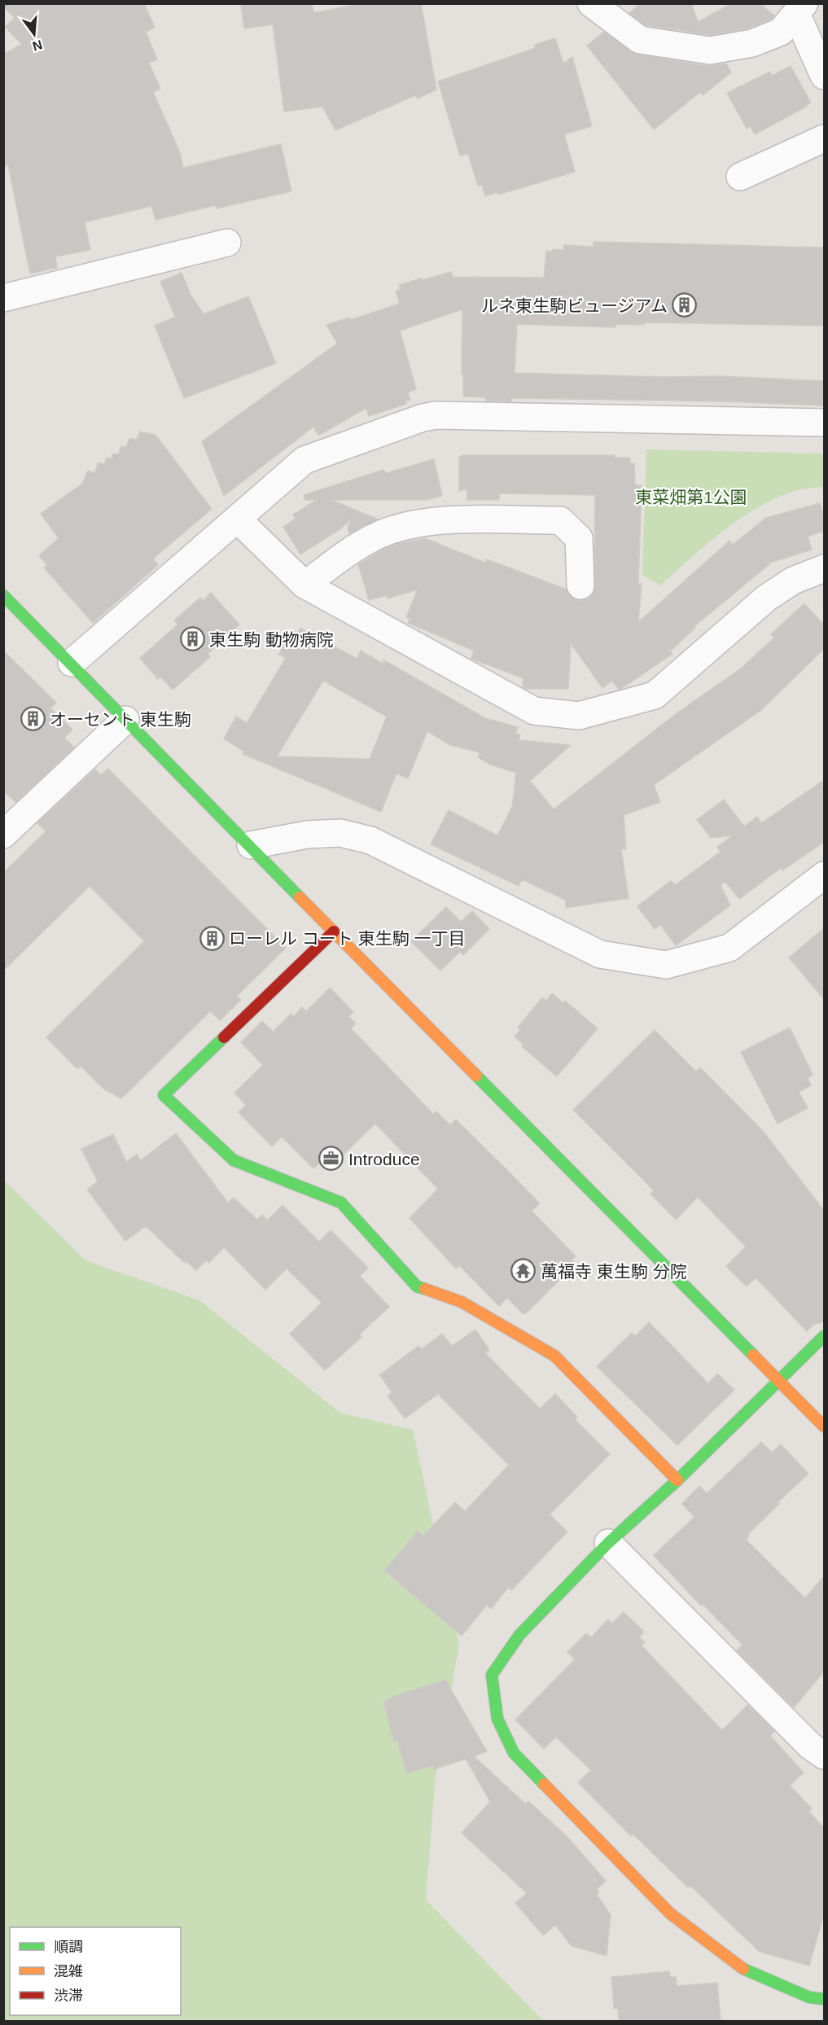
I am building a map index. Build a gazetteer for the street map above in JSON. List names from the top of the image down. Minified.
{"parks":["東菜畑第1公園"],"places":{"building":["ルネ東生駒ビュージアム","東生駒 動物病院","オーセント 東生駒","ローレル コート 東生駒 一丁目"],"office":["Introduce"],"temple":["萬福寺 東生駒 分院"]},"legend":["順調","混雑","渋滞"],"north":"bottom"}
